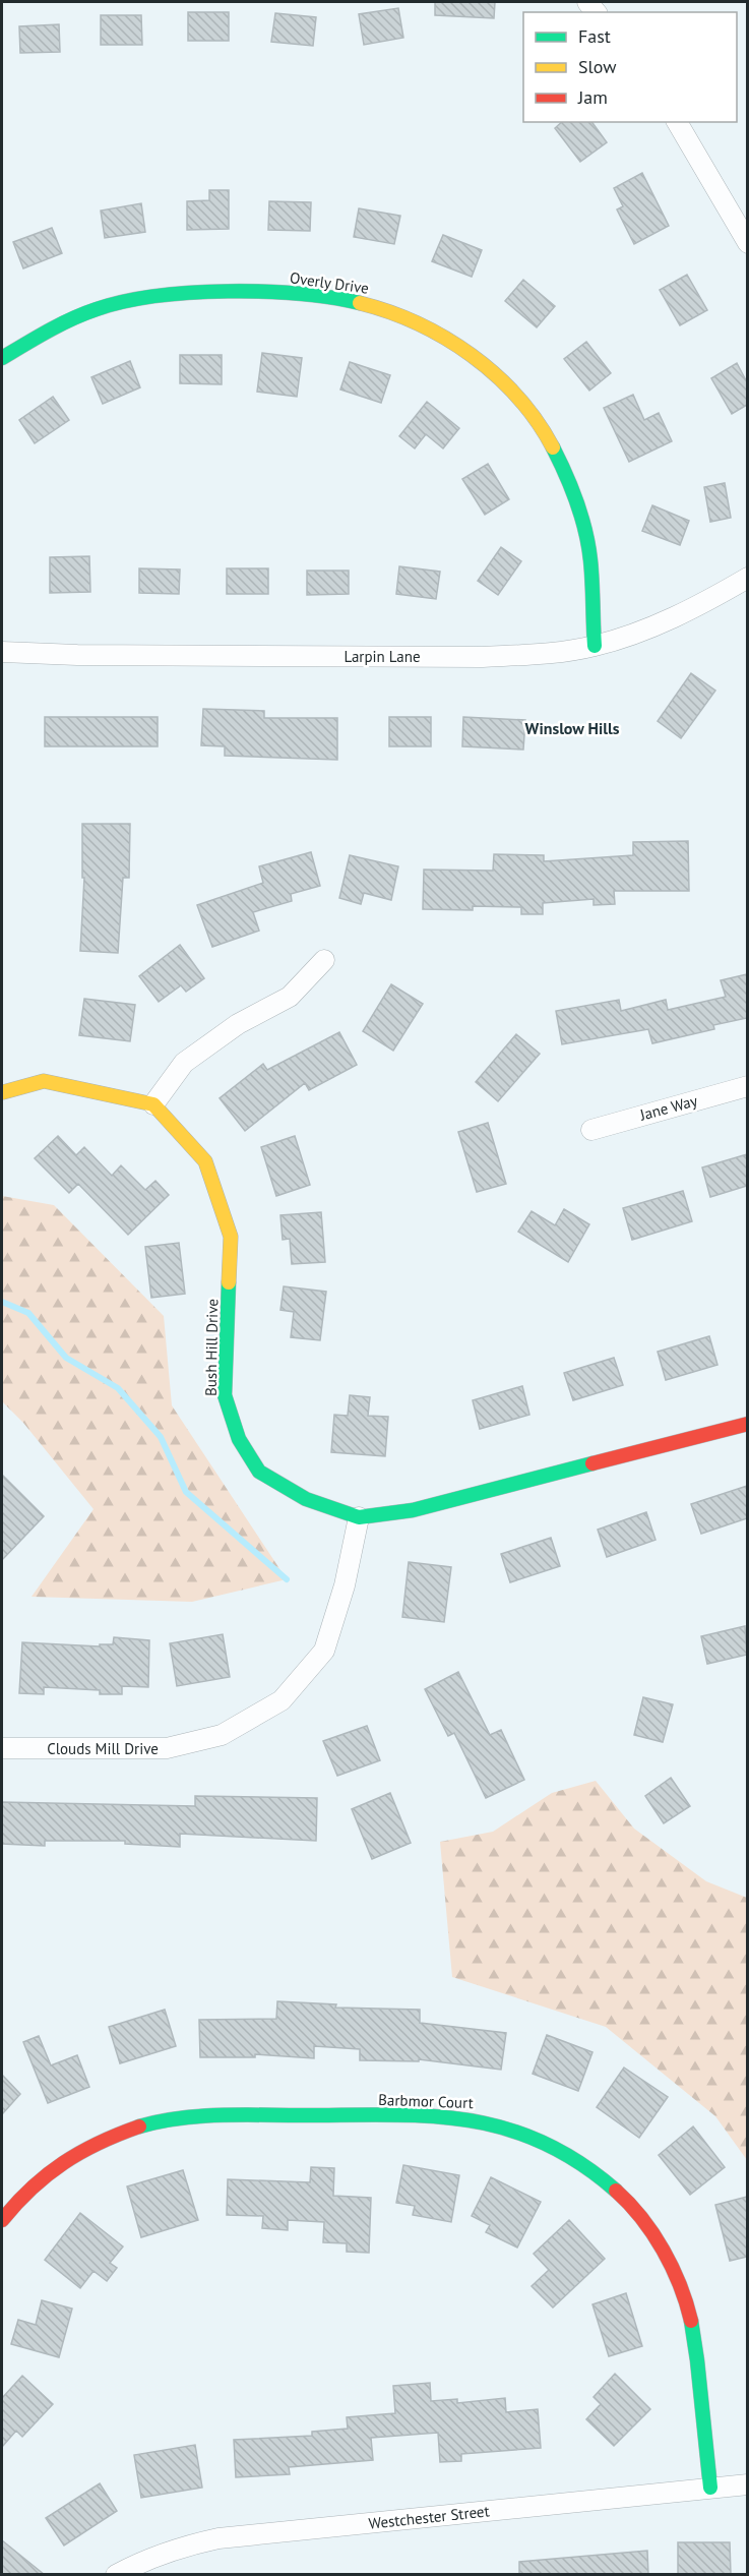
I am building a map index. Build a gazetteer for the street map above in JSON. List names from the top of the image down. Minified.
{"streets":{"street":["Overly Drive","Larpin Lane","Jane Way","Bush Hill Drive","Clouds Mill Drive","Barbmor Court","Westchester Street"]},"crossings":[["Overly Drive","Larpin Lane"],["Bush Hill Drive","Clouds Mill Drive"],["Barbmor Court","Westchester Street"]],"districts":["Winslow Hills"],"legend":["Fast","Slow","Jam"]}
